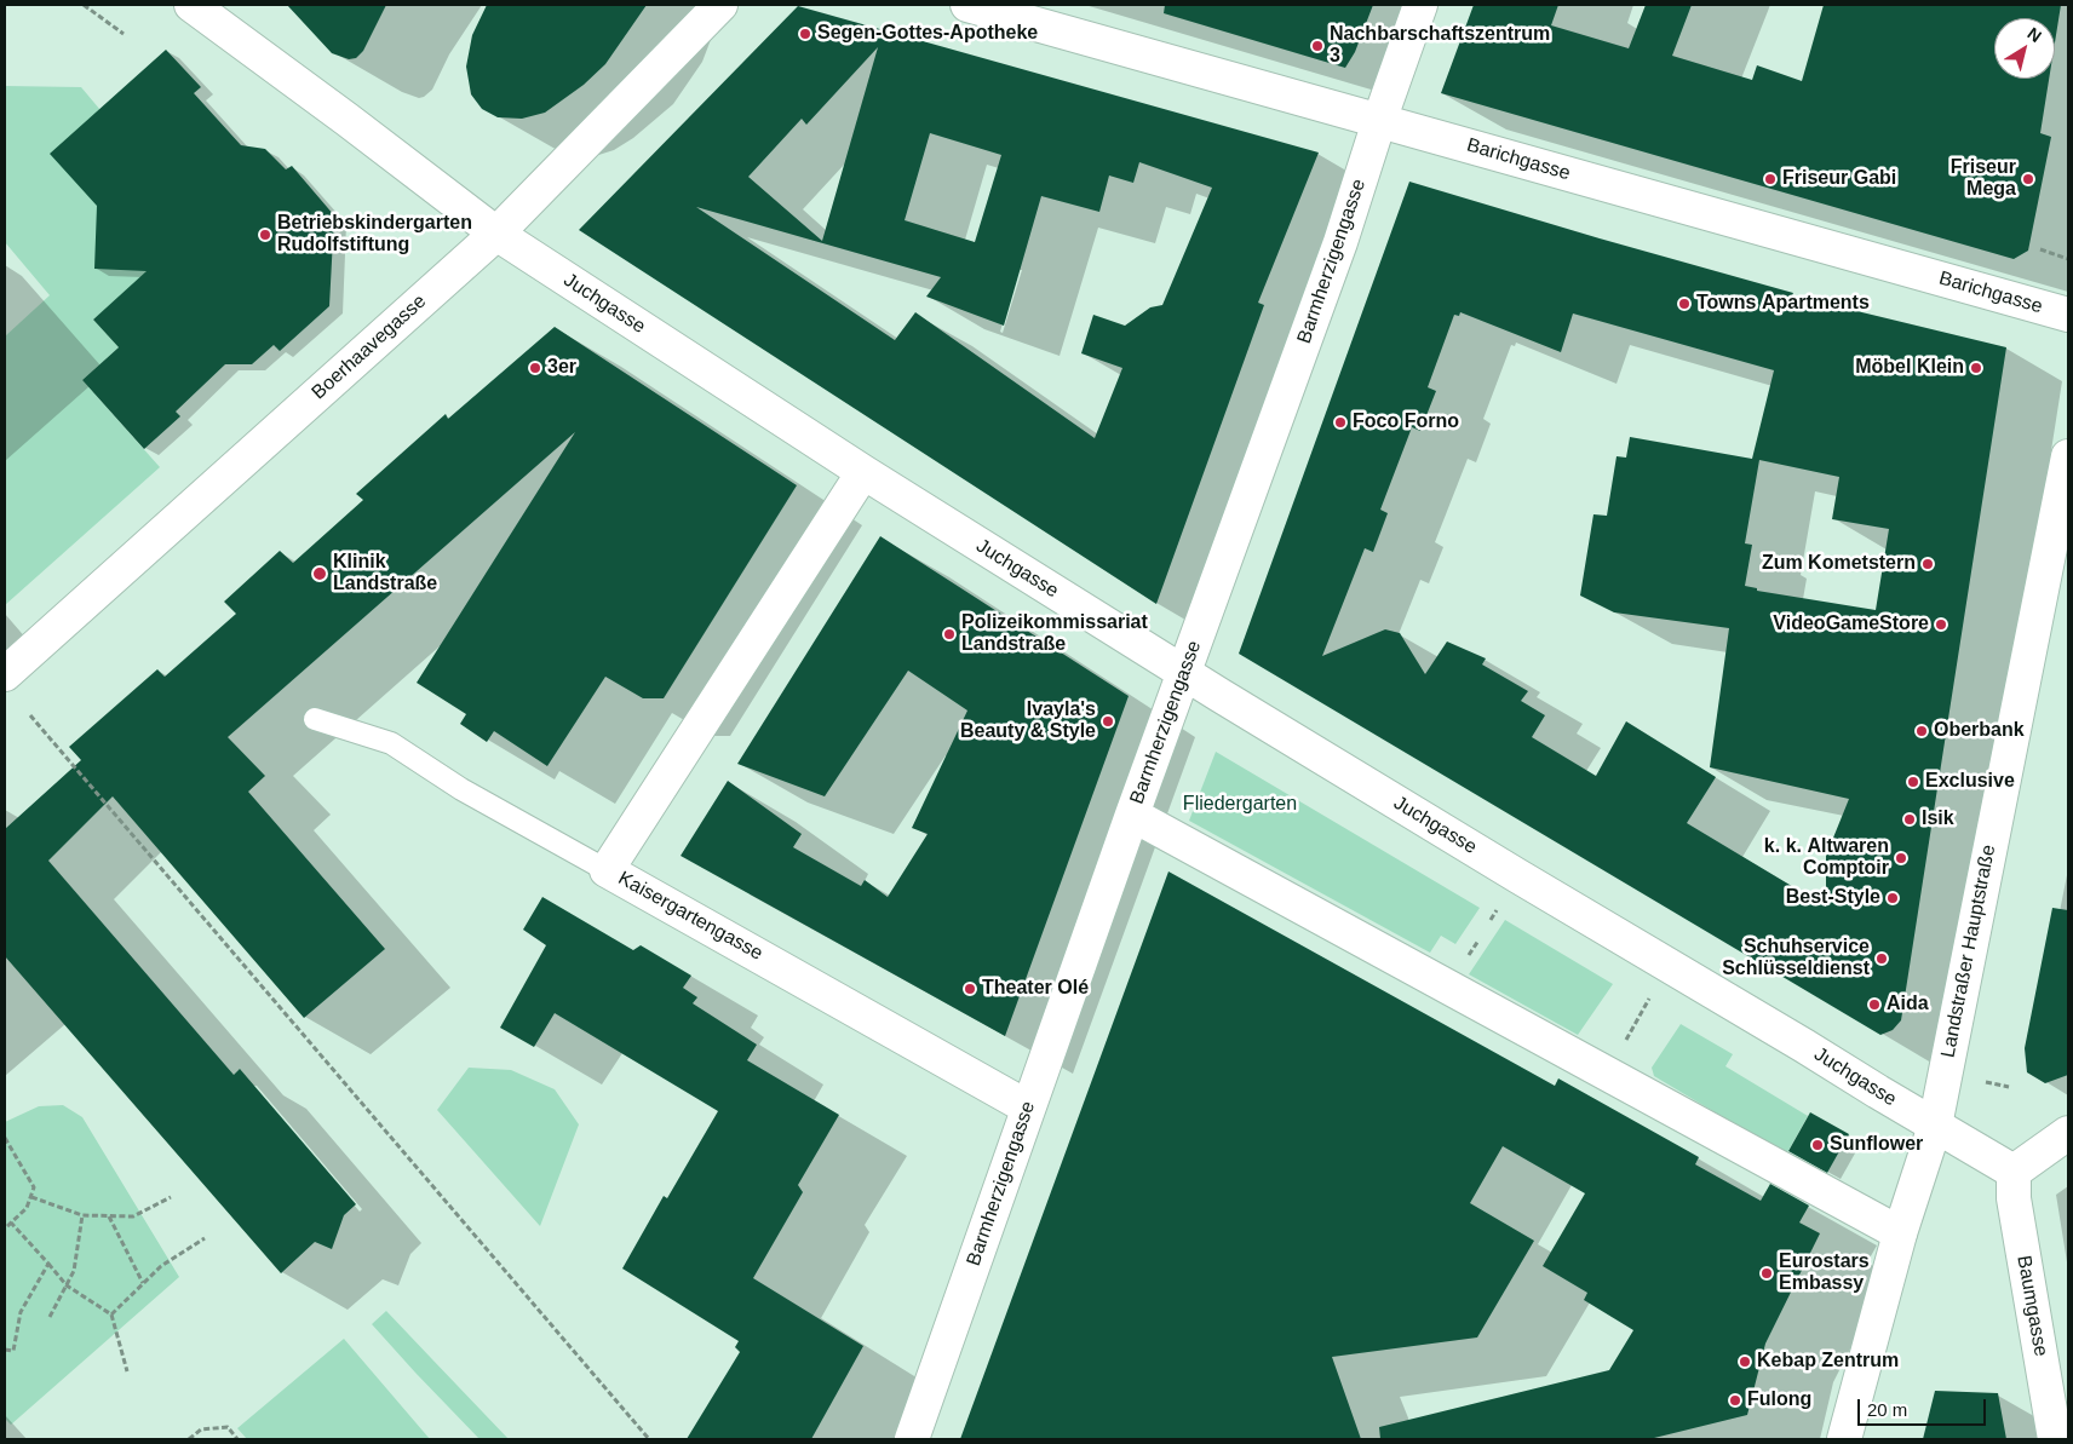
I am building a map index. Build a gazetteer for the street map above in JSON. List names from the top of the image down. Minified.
{"streets":{"street":["Barichgasse","Barmherzigengasse","Juchgasse","Boerhaavegasse","Kaisergartengasse","Landstraßer Hauptstraße","Baumgasse"]},"crossings":[["Barichgasse","Barmherzigengasse"],["Barmherzigengasse","Juchgasse"],["Barmherzigengasse","Kaisergartengasse"],["Juchgasse","Boerhaavegasse"],["Juchgasse","Kaisergartengasse"],["Juchgasse","Landstraßer Hauptstraße"],["Juchgasse","Baumgasse"]],"parks":["Fliedergarten"],"places":["Segen-Gottes-Apotheke","Nachbarschaftszentrum 3","Friseur Gabi","Friseur Mega","Betriebskindergarten Rudolfstiftung","Towns Apartments","3er","Möbel Klein","Foco Forno","Zum Kometstern","Klinik Landstraße","VideoGameStore","Polizeikommissariat Landstraße","Ivayla's Beauty & Style","Oberbank","Exclusive","Isik","k. k. Altwaren Comptoir","Best-Style","Schuhservice Schlüsseldienst","Theater Olé","Aida","Sunflower","Eurostars Embassy","Kebap Zentrum","Fulong"],"scale_bar":"20 m","north":"top right"}
